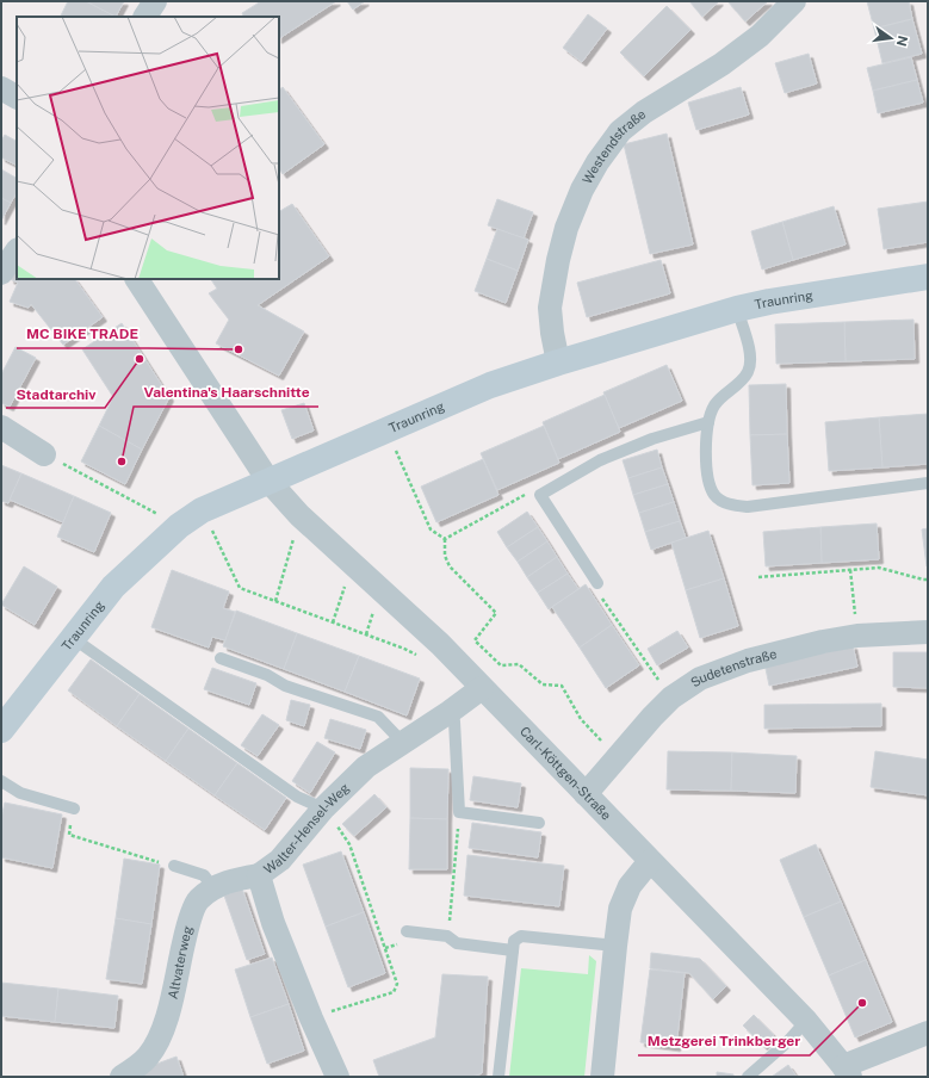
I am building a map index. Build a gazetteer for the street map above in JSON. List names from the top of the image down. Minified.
{"streets":{"street":["Westendstraße","Traunring","Sudetenstraße","Carl-Köttgen-Straße","Walter-Hensel-Weg","Altvaterweg"]},"crossings":[["Westendstraße","Traunring"],["Traunring","Carl-Köttgen-Straße"],["Sudetenstraße","Carl-Köttgen-Straße"],["Carl-Köttgen-Straße","Walter-Hensel-Weg"],["Walter-Hensel-Weg","Altvaterweg"]],"places":["MC BIKE TRADE","Stadtarchiv","Valentina's Haarschnitte","Metzgerei Trinkberger"],"north":"right"}
